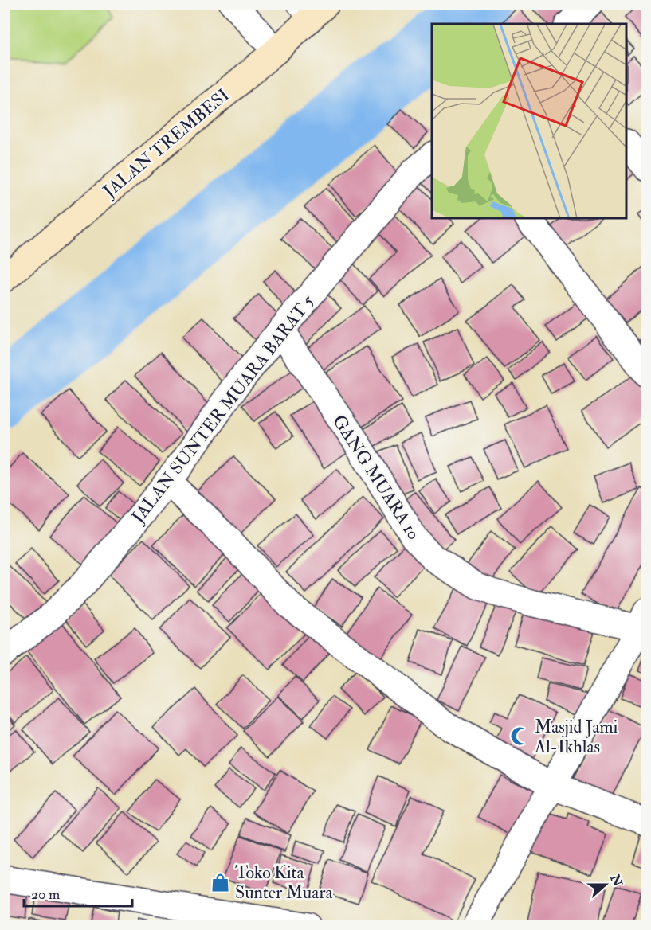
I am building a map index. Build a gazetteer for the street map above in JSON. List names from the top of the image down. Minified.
{"streets":{"street":["JALAN TREMBESI","JALAN SUNTER MUARA BARAT 5","GANG MUARA 10"]},"crossings":[["JALAN SUNTER MUARA BARAT 5","GANG MUARA 10"]],"places":{"mosque":["Masjid Jami Al-Ikhlas"],"shop":["Toko Kita Sunter Muara"]},"scale_bar":"20 m","north":"right"}
